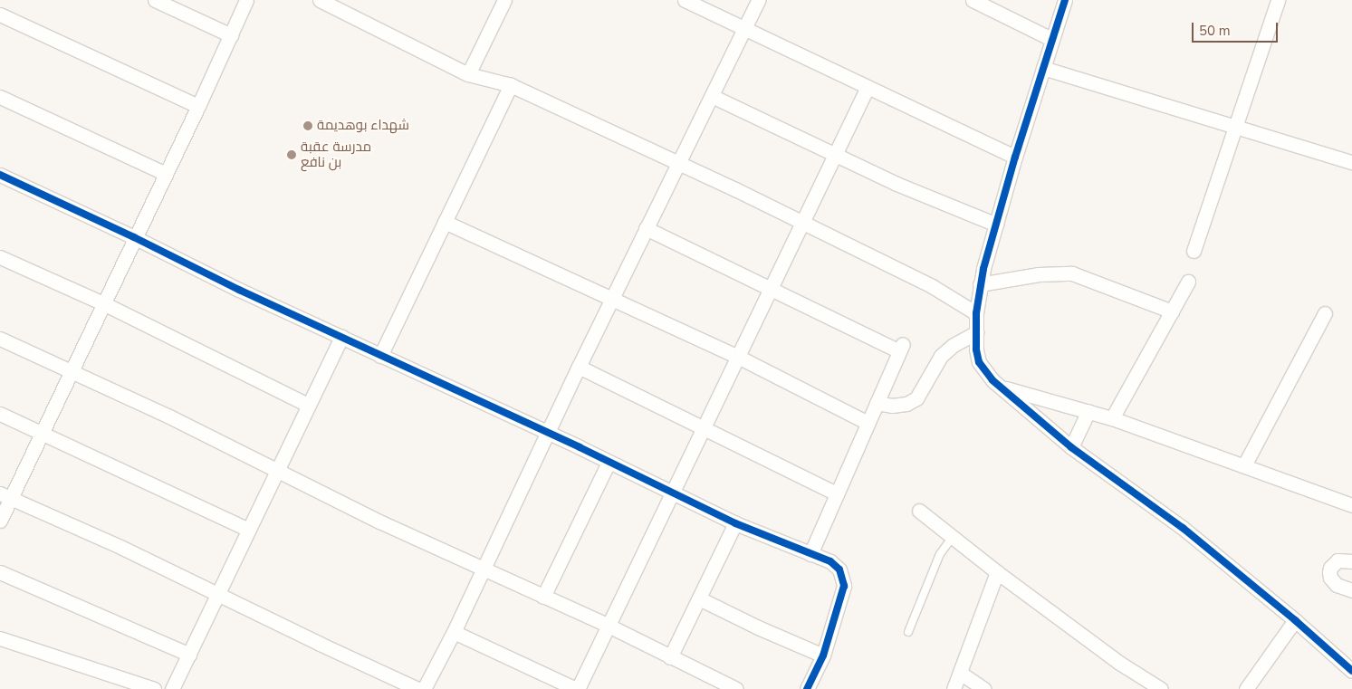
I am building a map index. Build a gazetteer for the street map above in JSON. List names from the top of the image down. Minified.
{"places":["شهداء بوهديمة","مدرسة عقبة بن نافع"],"scale_bar":"50 m"}
